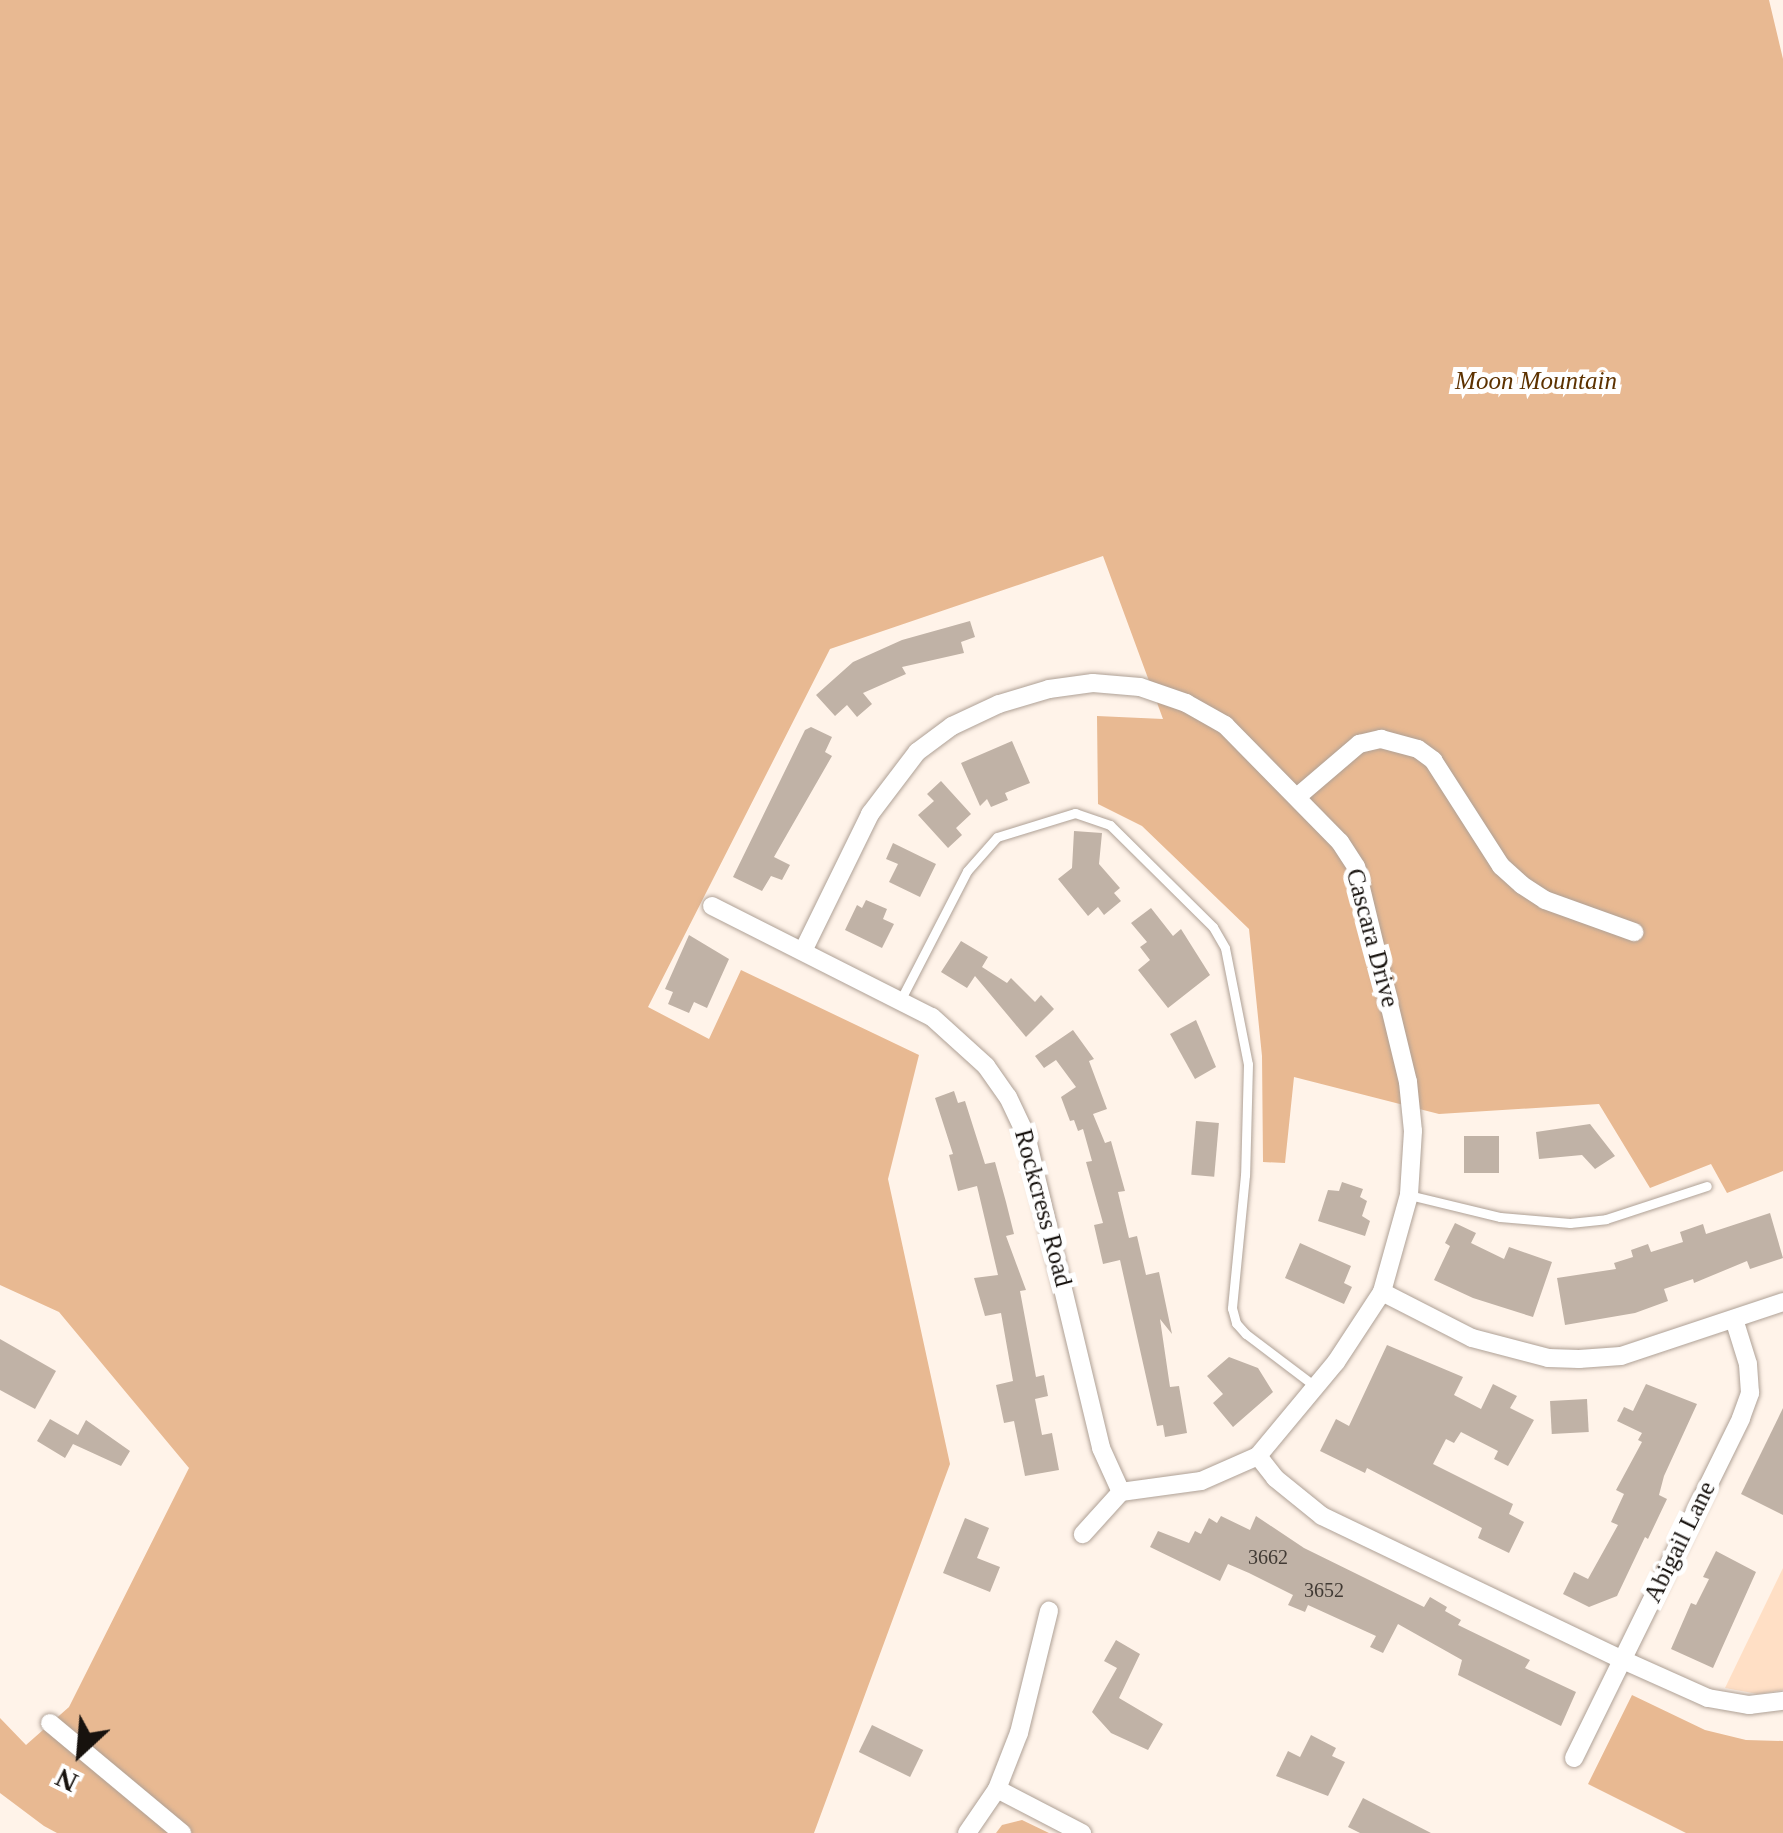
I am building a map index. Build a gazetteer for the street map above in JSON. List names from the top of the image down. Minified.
{"streets":{"street":["Cascara Drive","Rockcress Road","Abigail Lane"]},"crossings":[["Cascara Drive","Rockcress Road"]],"parks":["Moon Mountain"],"house_numbers":["3662","3652"],"north":"bottom left"}
